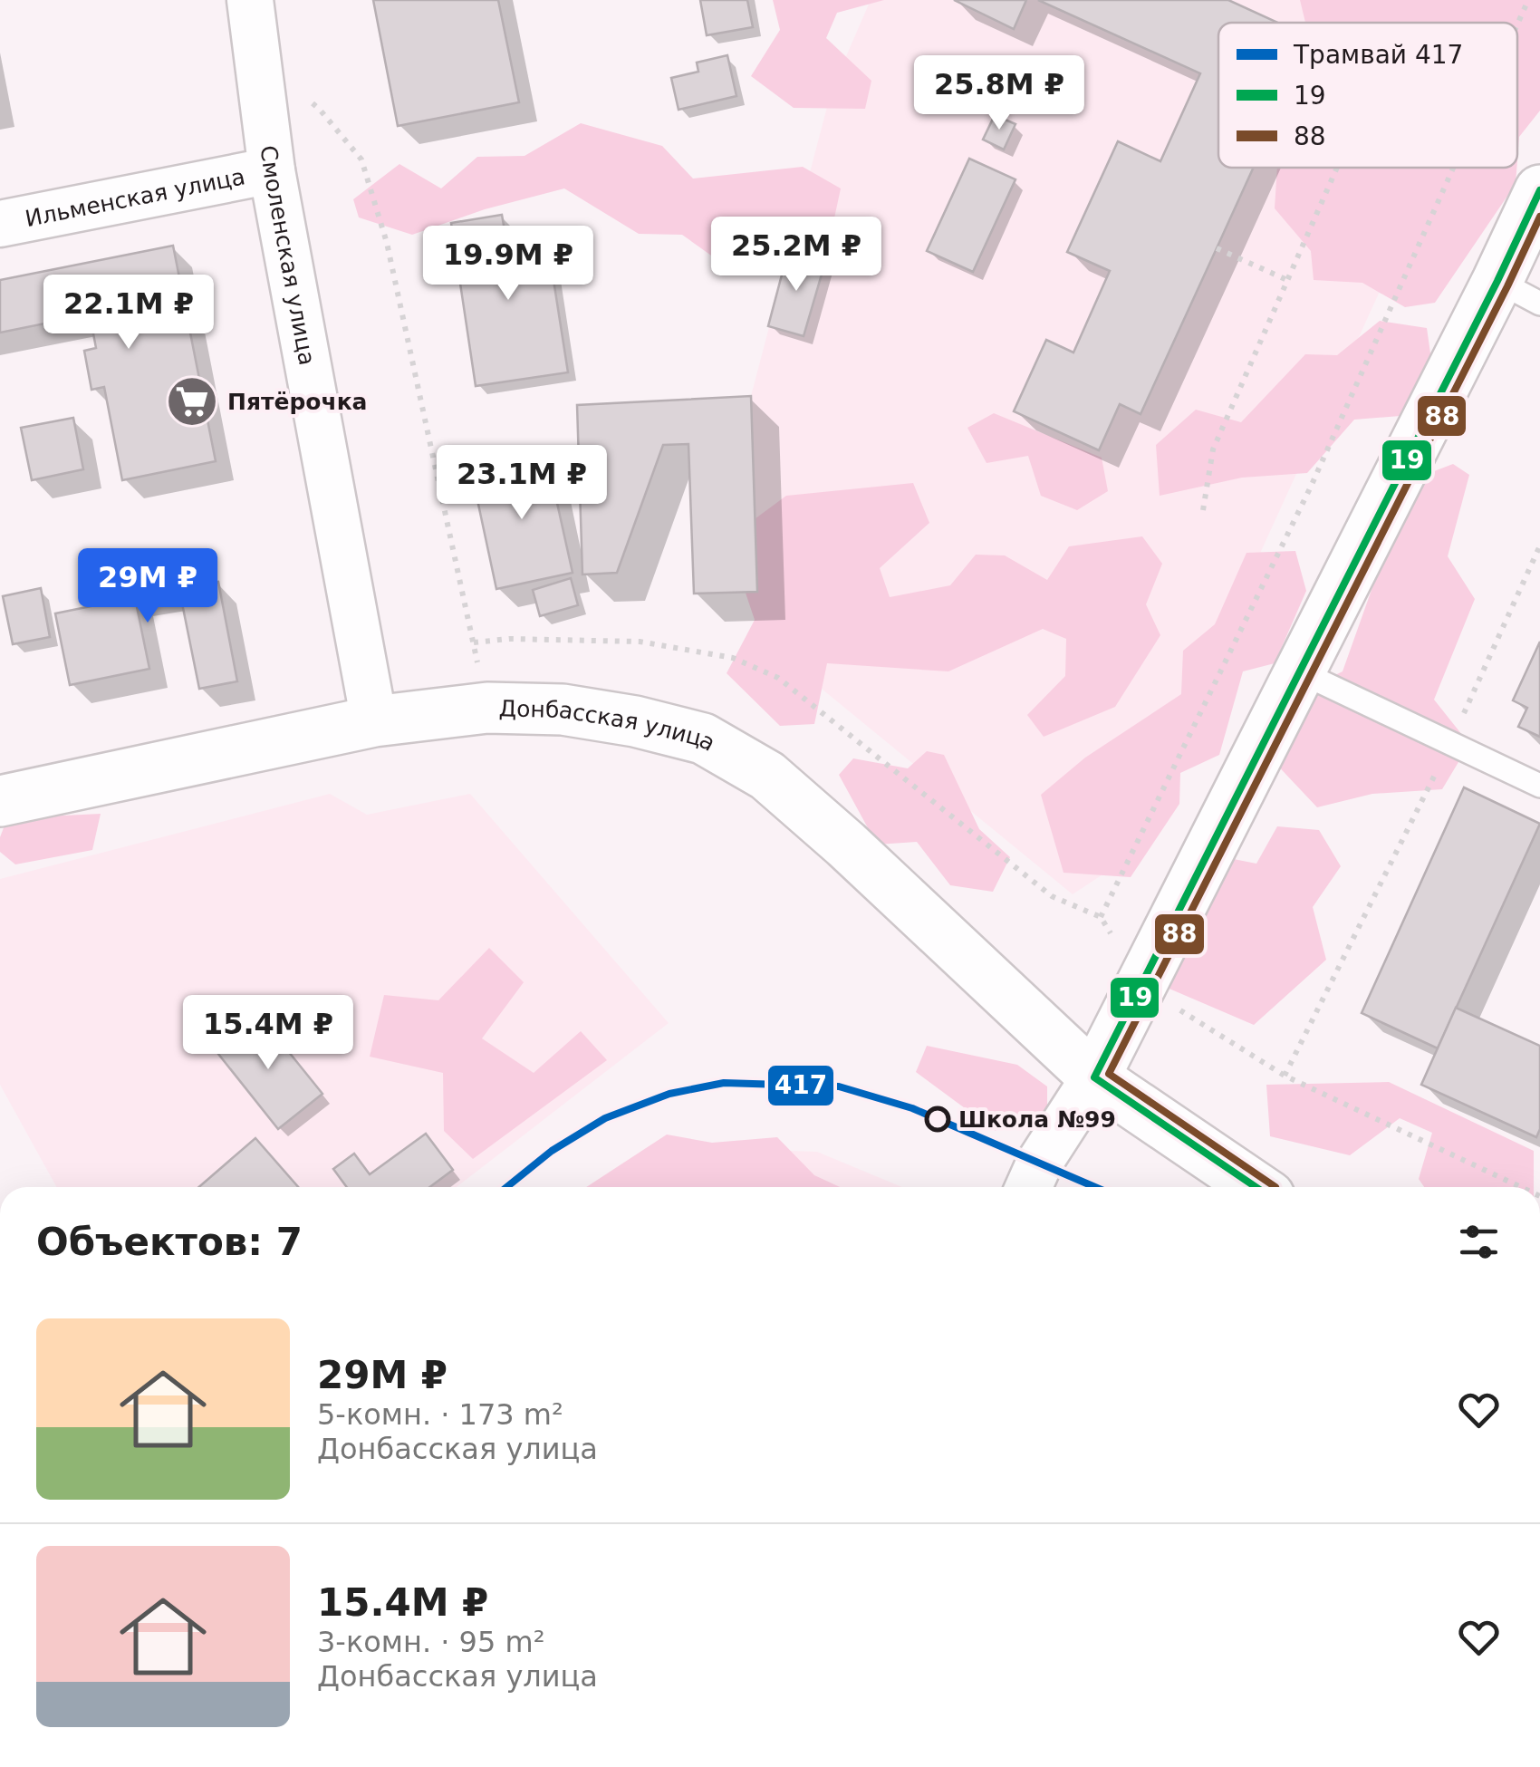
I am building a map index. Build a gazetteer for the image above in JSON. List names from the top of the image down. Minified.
{"streets":{"street":["Ильменская улица","Смоленская улица","Донбасская улица"]},"crossings":[["Ильменская улица","Смоленская улица"],["Смоленская улица","Донбасская улица"]],"places":{"supermarket":["Пятёрочка"],"other":["Школа №99"]},"lines":["transit line 19","transit line 88","tram line 417"],"legend":["Трамвай 417","19","88"],"page":{"price":["25.8M ₽","25.2M ₽","19.9M ₽","22.1M ₽","23.1M ₽","29M ₽","15.4M ₽"],"heading":"Объектов: 7","list":[{"name":"29M ₽","note":"5-комн. · 173 m² · Донбасская улица"},{"name":"15.4M ₽","note":"3-комн. · 95 m² · Донбасская улица"}]}}
